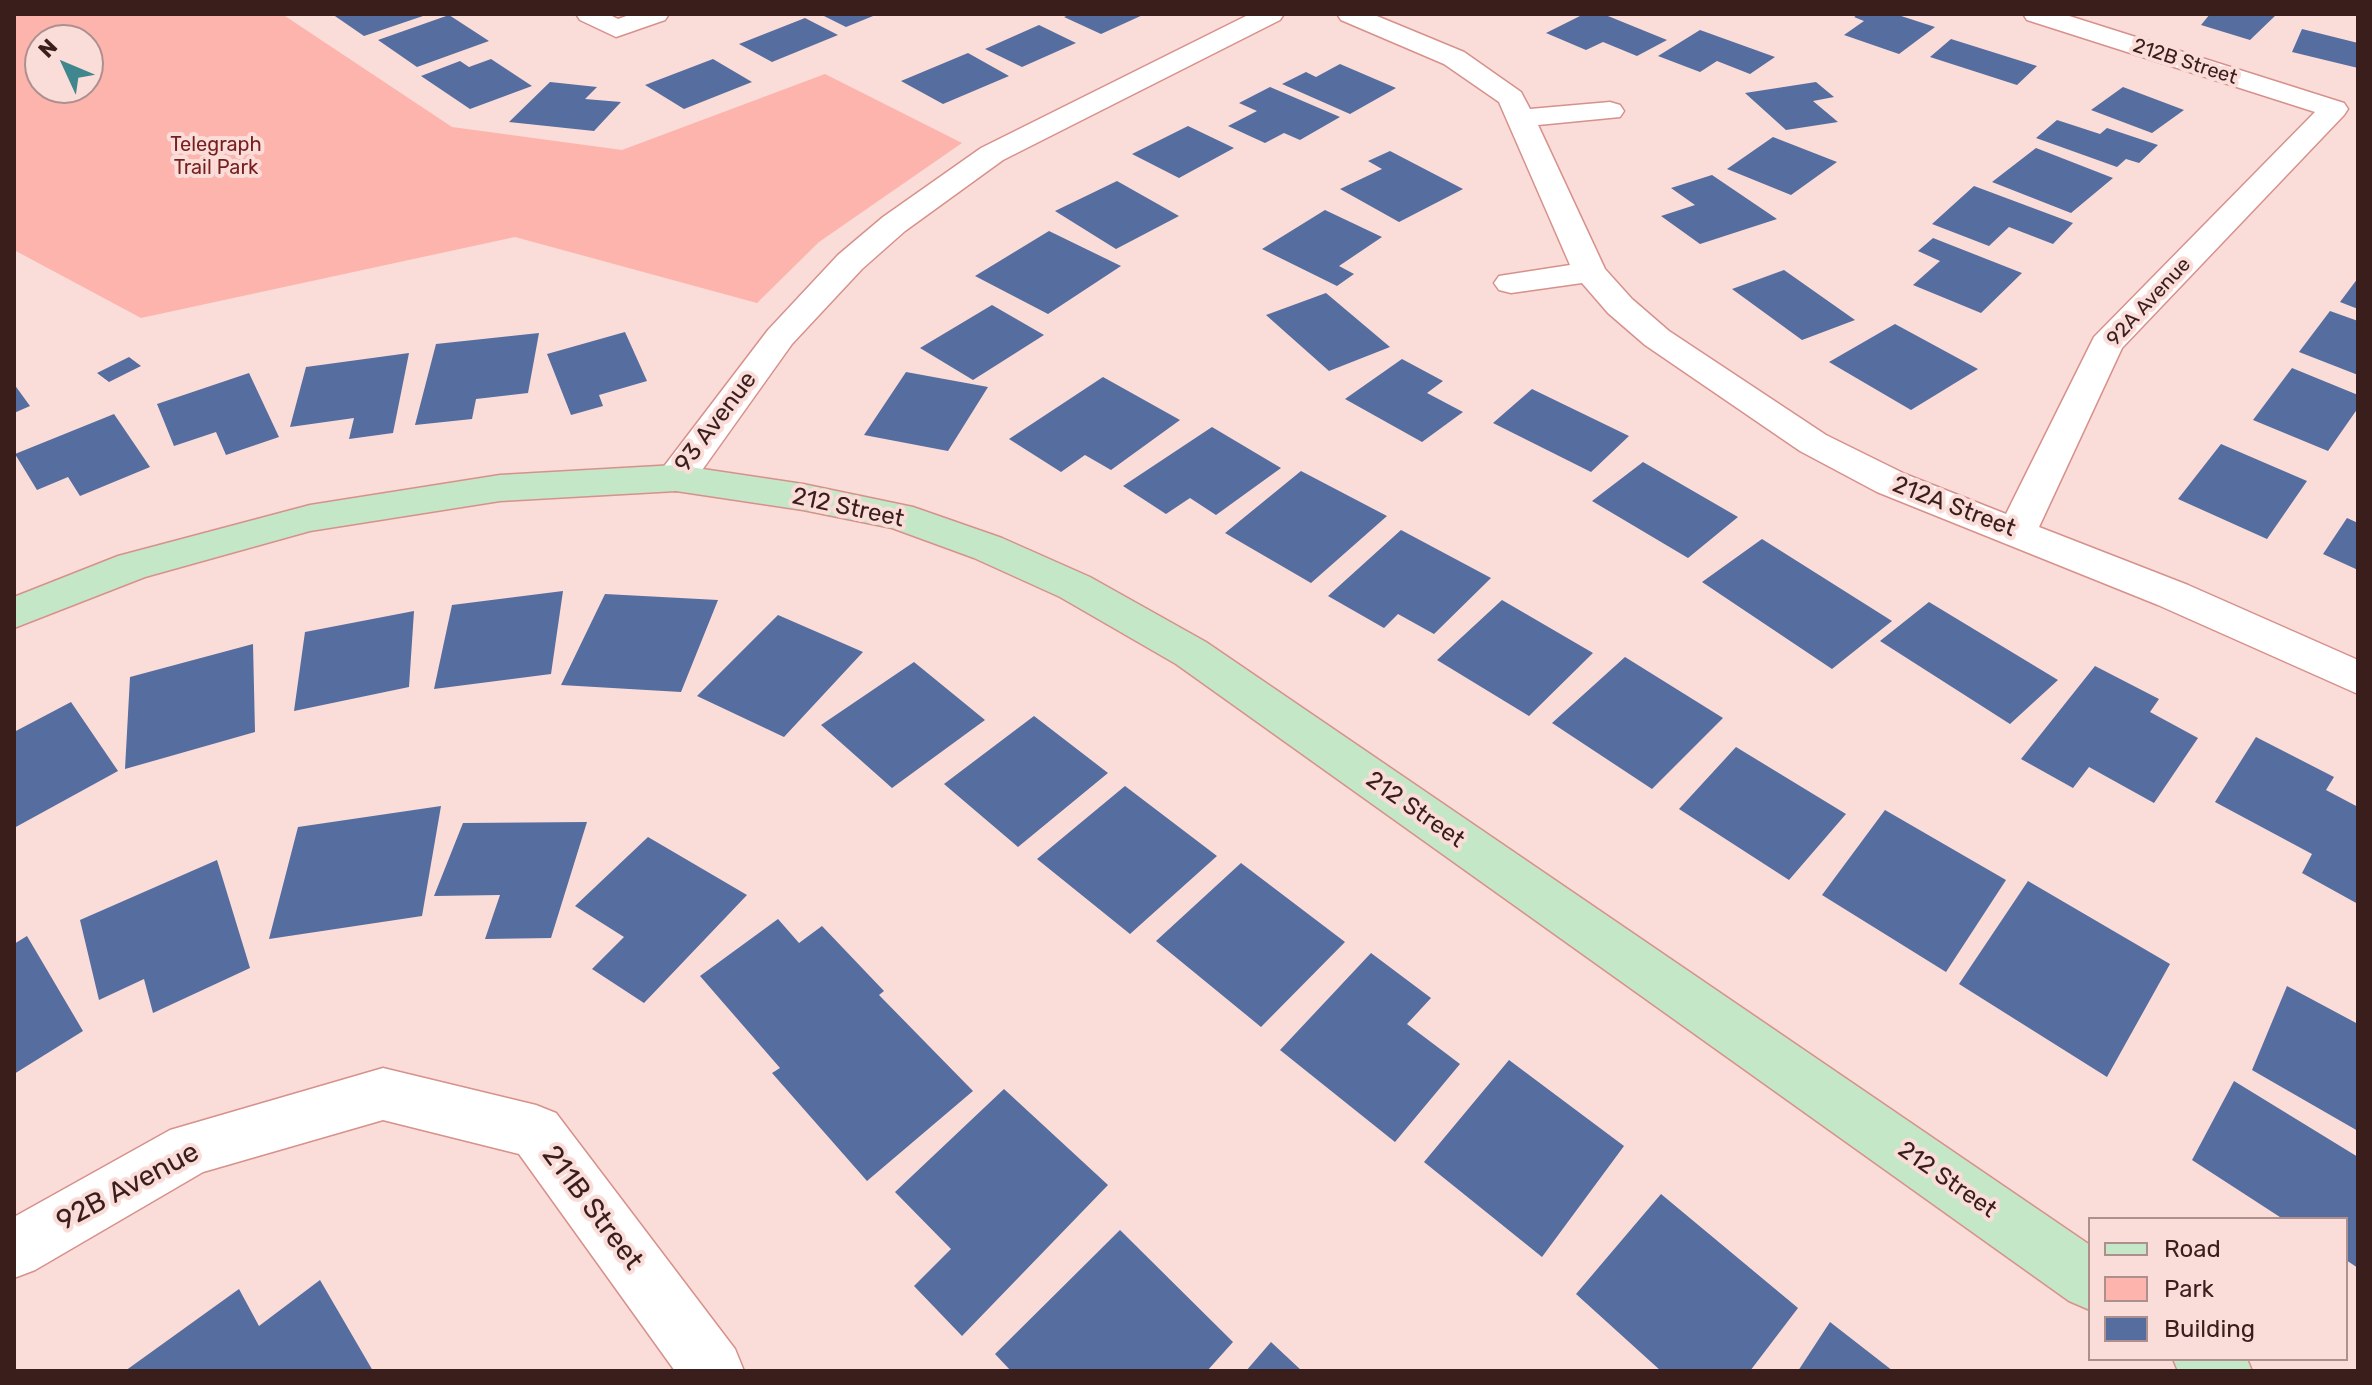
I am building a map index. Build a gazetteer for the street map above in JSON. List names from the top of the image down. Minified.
{"streets":{"street":["212B Street","92A Avenue","93 Avenue","212A Street","212 Street","92B Avenue","211B Street"]},"crossings":[["212B Street","92A Avenue"],["92A Avenue","212A Street"],["93 Avenue","212 Street"],["92B Avenue","211B Street"]],"parks":["Telegraph Trail Park"],"legend":["Road","Park","Building"],"north":"top left"}
